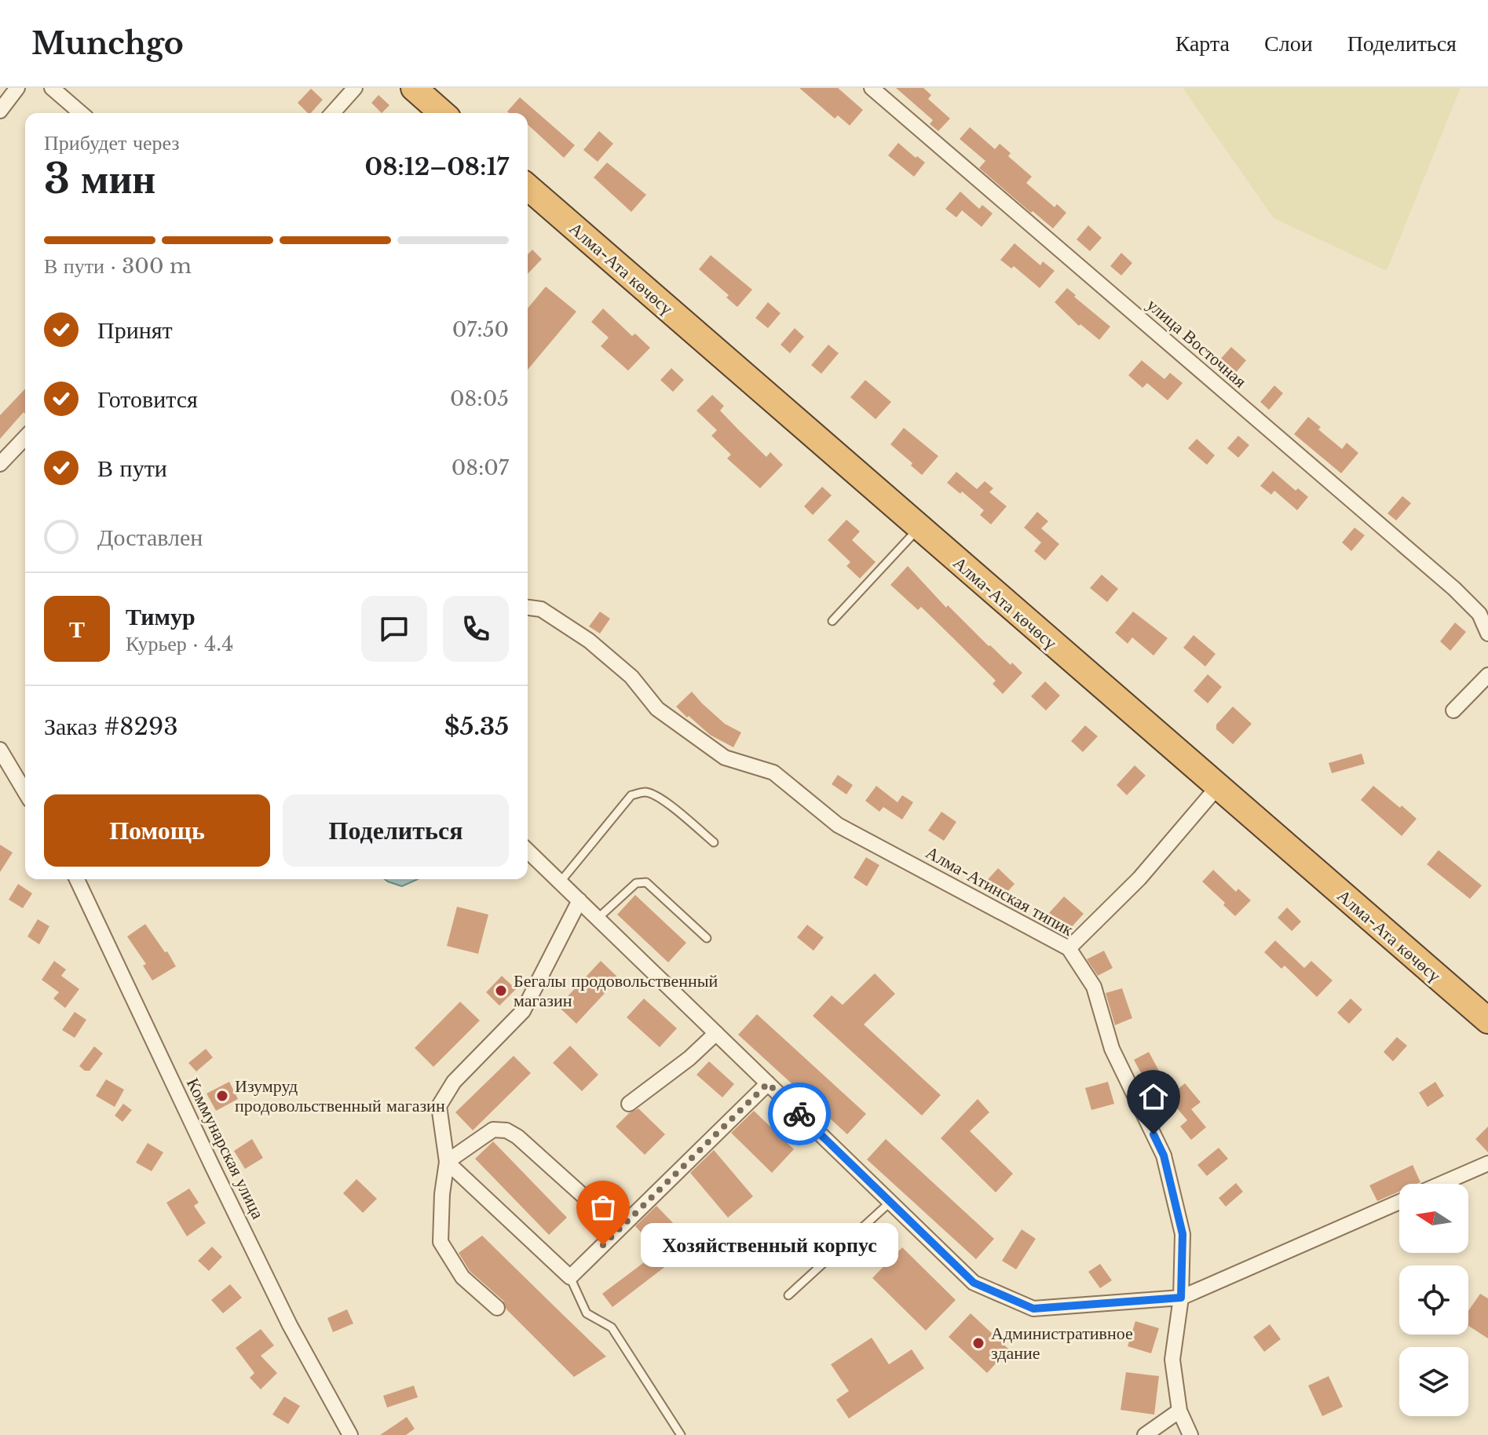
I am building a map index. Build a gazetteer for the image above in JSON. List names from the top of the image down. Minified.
{"streets":{"highway":["Алма-Ата көчөсү"],"street":["улица Восточная","Алма-Атинская типик","Коммунарская улица"]},"places":["Бегалы продовольственный магазин","Изумруд продовольственный магазин","Хозяйственный корпус","Административное здание"],"north":"left","page":{"header":"Munchgo","nav":["Карта","Слои","Поделиться"],"heading":["3 мин","Прибудет через","08:12–08:17"],"panel":["Тимур","Курьер · 4.4","Заказ #8293","$5.35"],"bar":"В пути · 300 m","list":[["Принят","07:50"],["Готовится","08:05"],["В пути","08:07"],"Доставлен"],"round":"Т","buttons":["Помощь","Поделиться"],"bubble":"Хозяйственный корпус"}}
